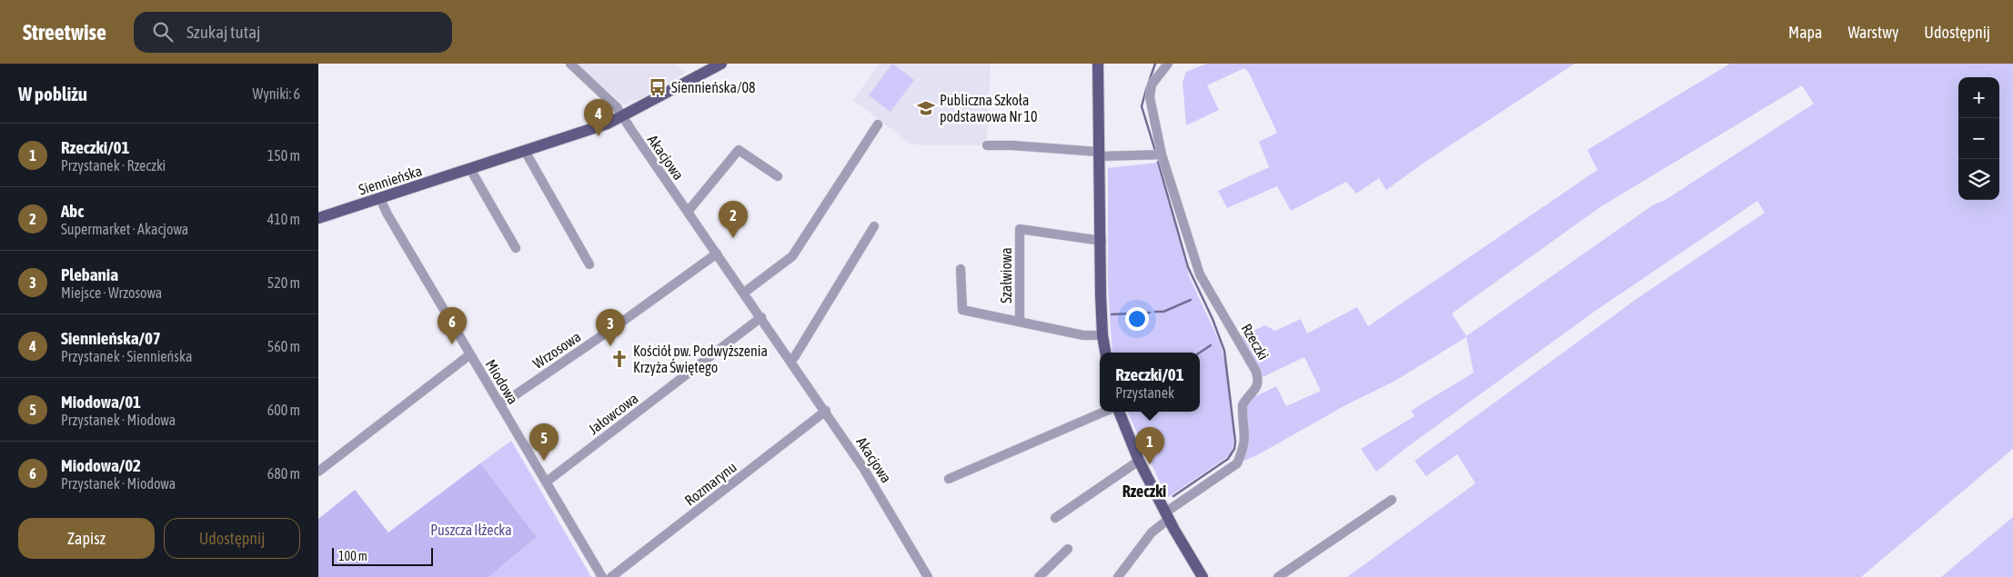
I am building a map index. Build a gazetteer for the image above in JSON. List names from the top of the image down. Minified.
{"streets":{"main road":["Siennieńska"],"street":["Akacjowa","Szałwiowa","Rzeczki","Wrzosowa","Miodowa","Jałowcowa","Rozmarynu"]},"crossings":[["Akacjowa","Siennieńska"],["Akacjowa","Wrzosowa"],["Akacjowa","Jałowcowa"],["Akacjowa","Rozmarynu"],["Siennieńska","Miodowa"],["Wrzosowa","Miodowa"],["Miodowa","Jałowcowa"]],"districts":["Rzeczki"],"parks":["Puszcza Iłżecka"],"places":{"bus stop":["Siennieńska/08"],"school or university":["Publiczna Szkoła podstawowa Nr 10"],"church":["Kościół pw. Podwyższenia Krzyża Świętego"]},"scale_bar":"100 m","page":{"header":"Streetwise","search":"Szukaj tutaj","nav":["Mapa","Warstwy","Udostępnij"],"heading":["W pobliżu","Wyniki: 6"],"map_buttons":["+","−"],"pins":["4","2","6","3","5","1"],"list":[{"mark":"1","name":"Rzeczki/01","note":"Przystanek · Rzeczki","value":"150 m"},{"mark":"2","name":"Abc","note":"Supermarket · Akacjowa","value":"410 m"},{"mark":"3","name":"Plebania","note":"Miejsce · Wrzosowa","value":"520 m"},{"mark":"4","name":"Siennieńska/07","note":"Przystanek · Siennieńska","value":"560 m"},{"mark":"5","name":"Miodowa/01","note":"Przystanek · Miodowa","value":"600 m"},{"mark":"6","name":"Miodowa/02","note":"Przystanek · Miodowa","value":"680 m"}],"popup":["Rzeczki/01","Przystanek"],"buttons":["Zapisz","Udostępnij"],"scale":"100 m"}}
